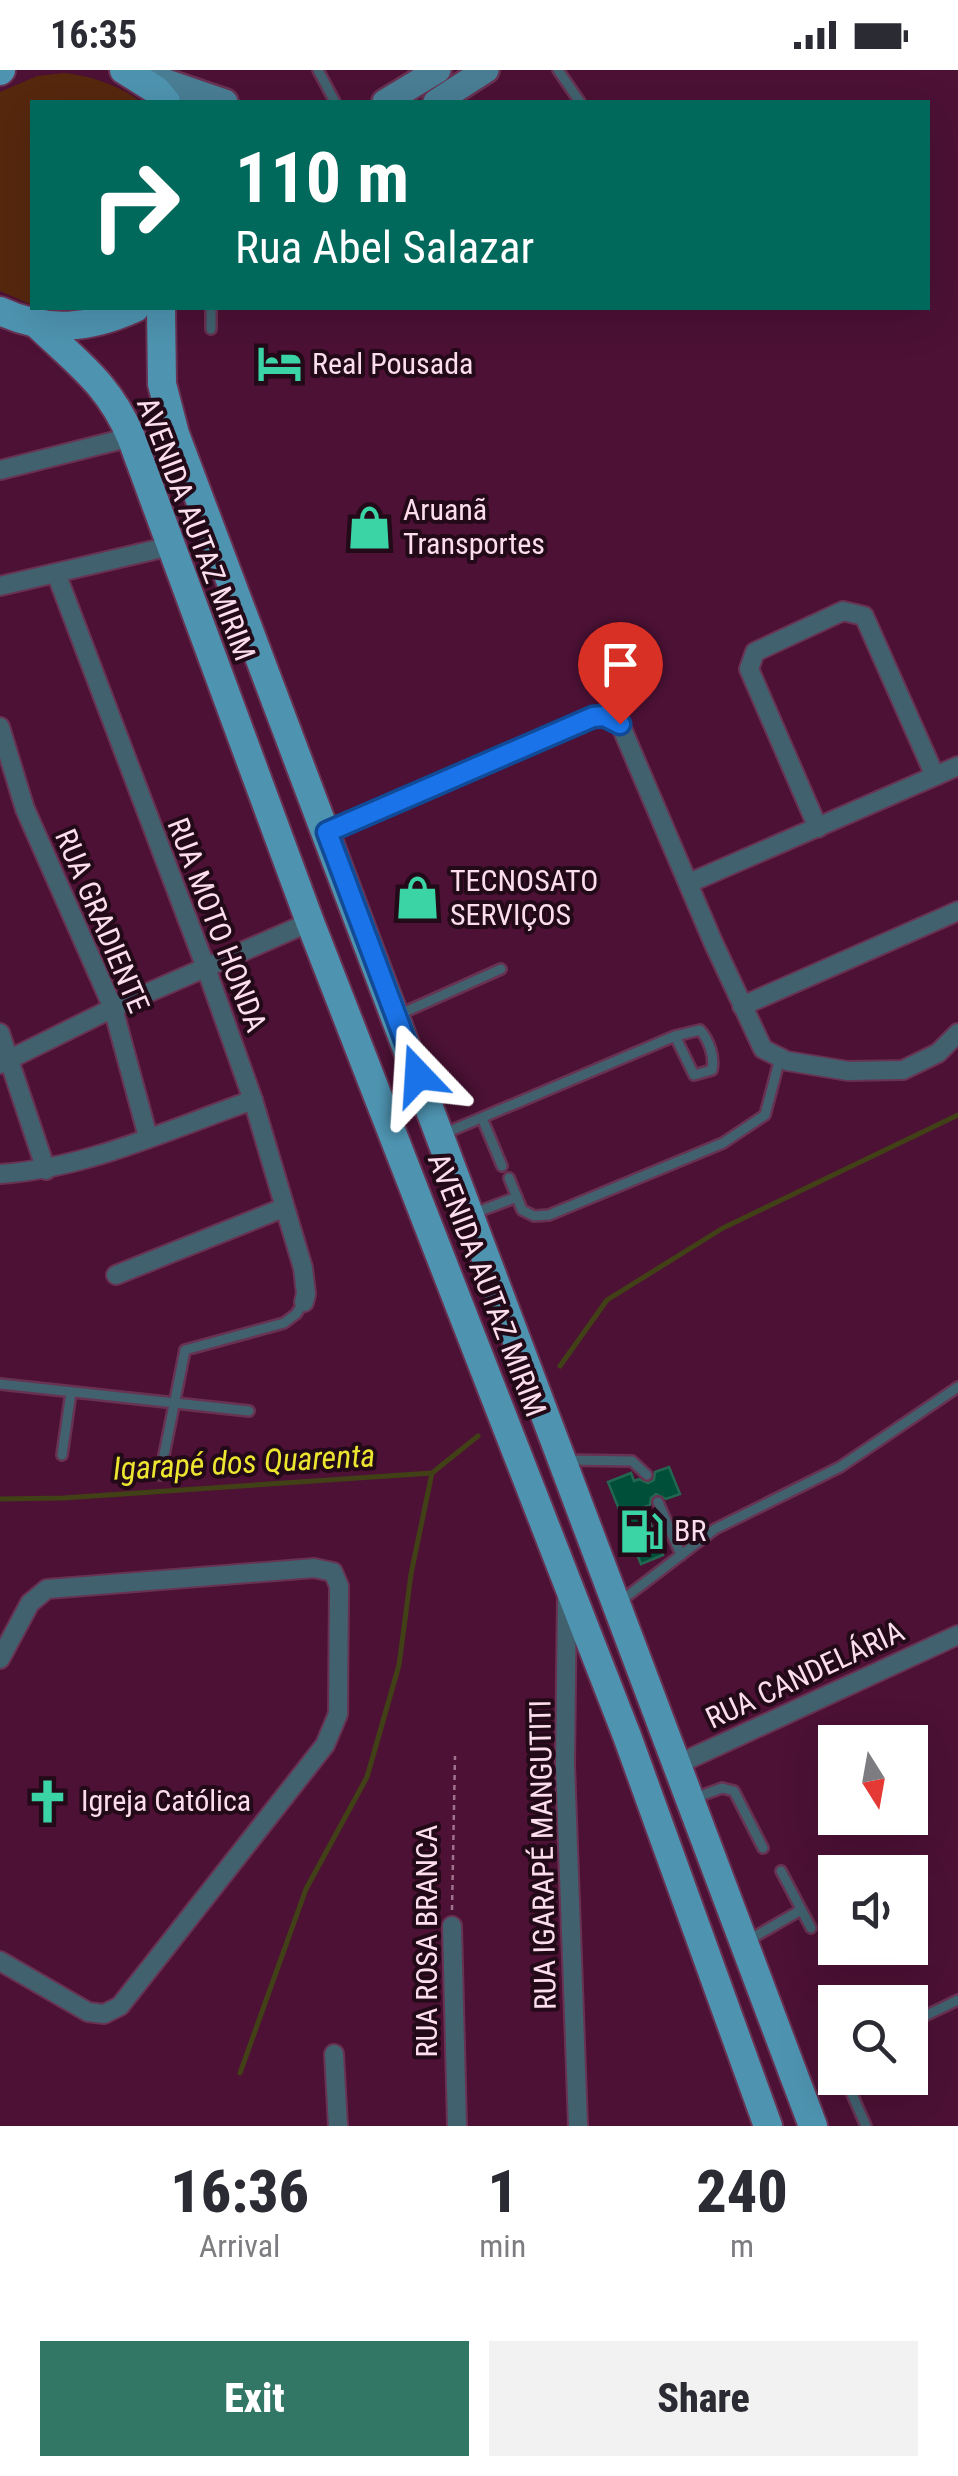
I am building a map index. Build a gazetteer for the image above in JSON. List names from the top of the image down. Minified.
{"streets":{"main road":["AVENIDA AUTAZ MIRIM"],"street":["RUA GRADIENTE","RUA MOTO HONDA","RUA CANDELÁRIA","RUA IGARAPÉ MANGUTITI","RUA ROSA BRANCA"]},"crossings":[["AVENIDA AUTAZ MIRIM","RUA CANDELÁRIA"],["AVENIDA AUTAZ MIRIM","RUA IGARAPÉ MANGUTITI"]],"water":["Igarapé dos Quarenta"],"places":{"hotel":["Real Pousada"],"shop":["Aruanã Transportes","TECNOSATO SERVIÇOS"],"fuel station":["BR"],"church":["Igreja Católica"]},"north":"bottom","page":{"status":"16:35","turn":["110 m","Rua Abel Salazar"],"eta":["16:36","Arrival","1","min","240","m"],"buttons":["Exit","Share"]}}
